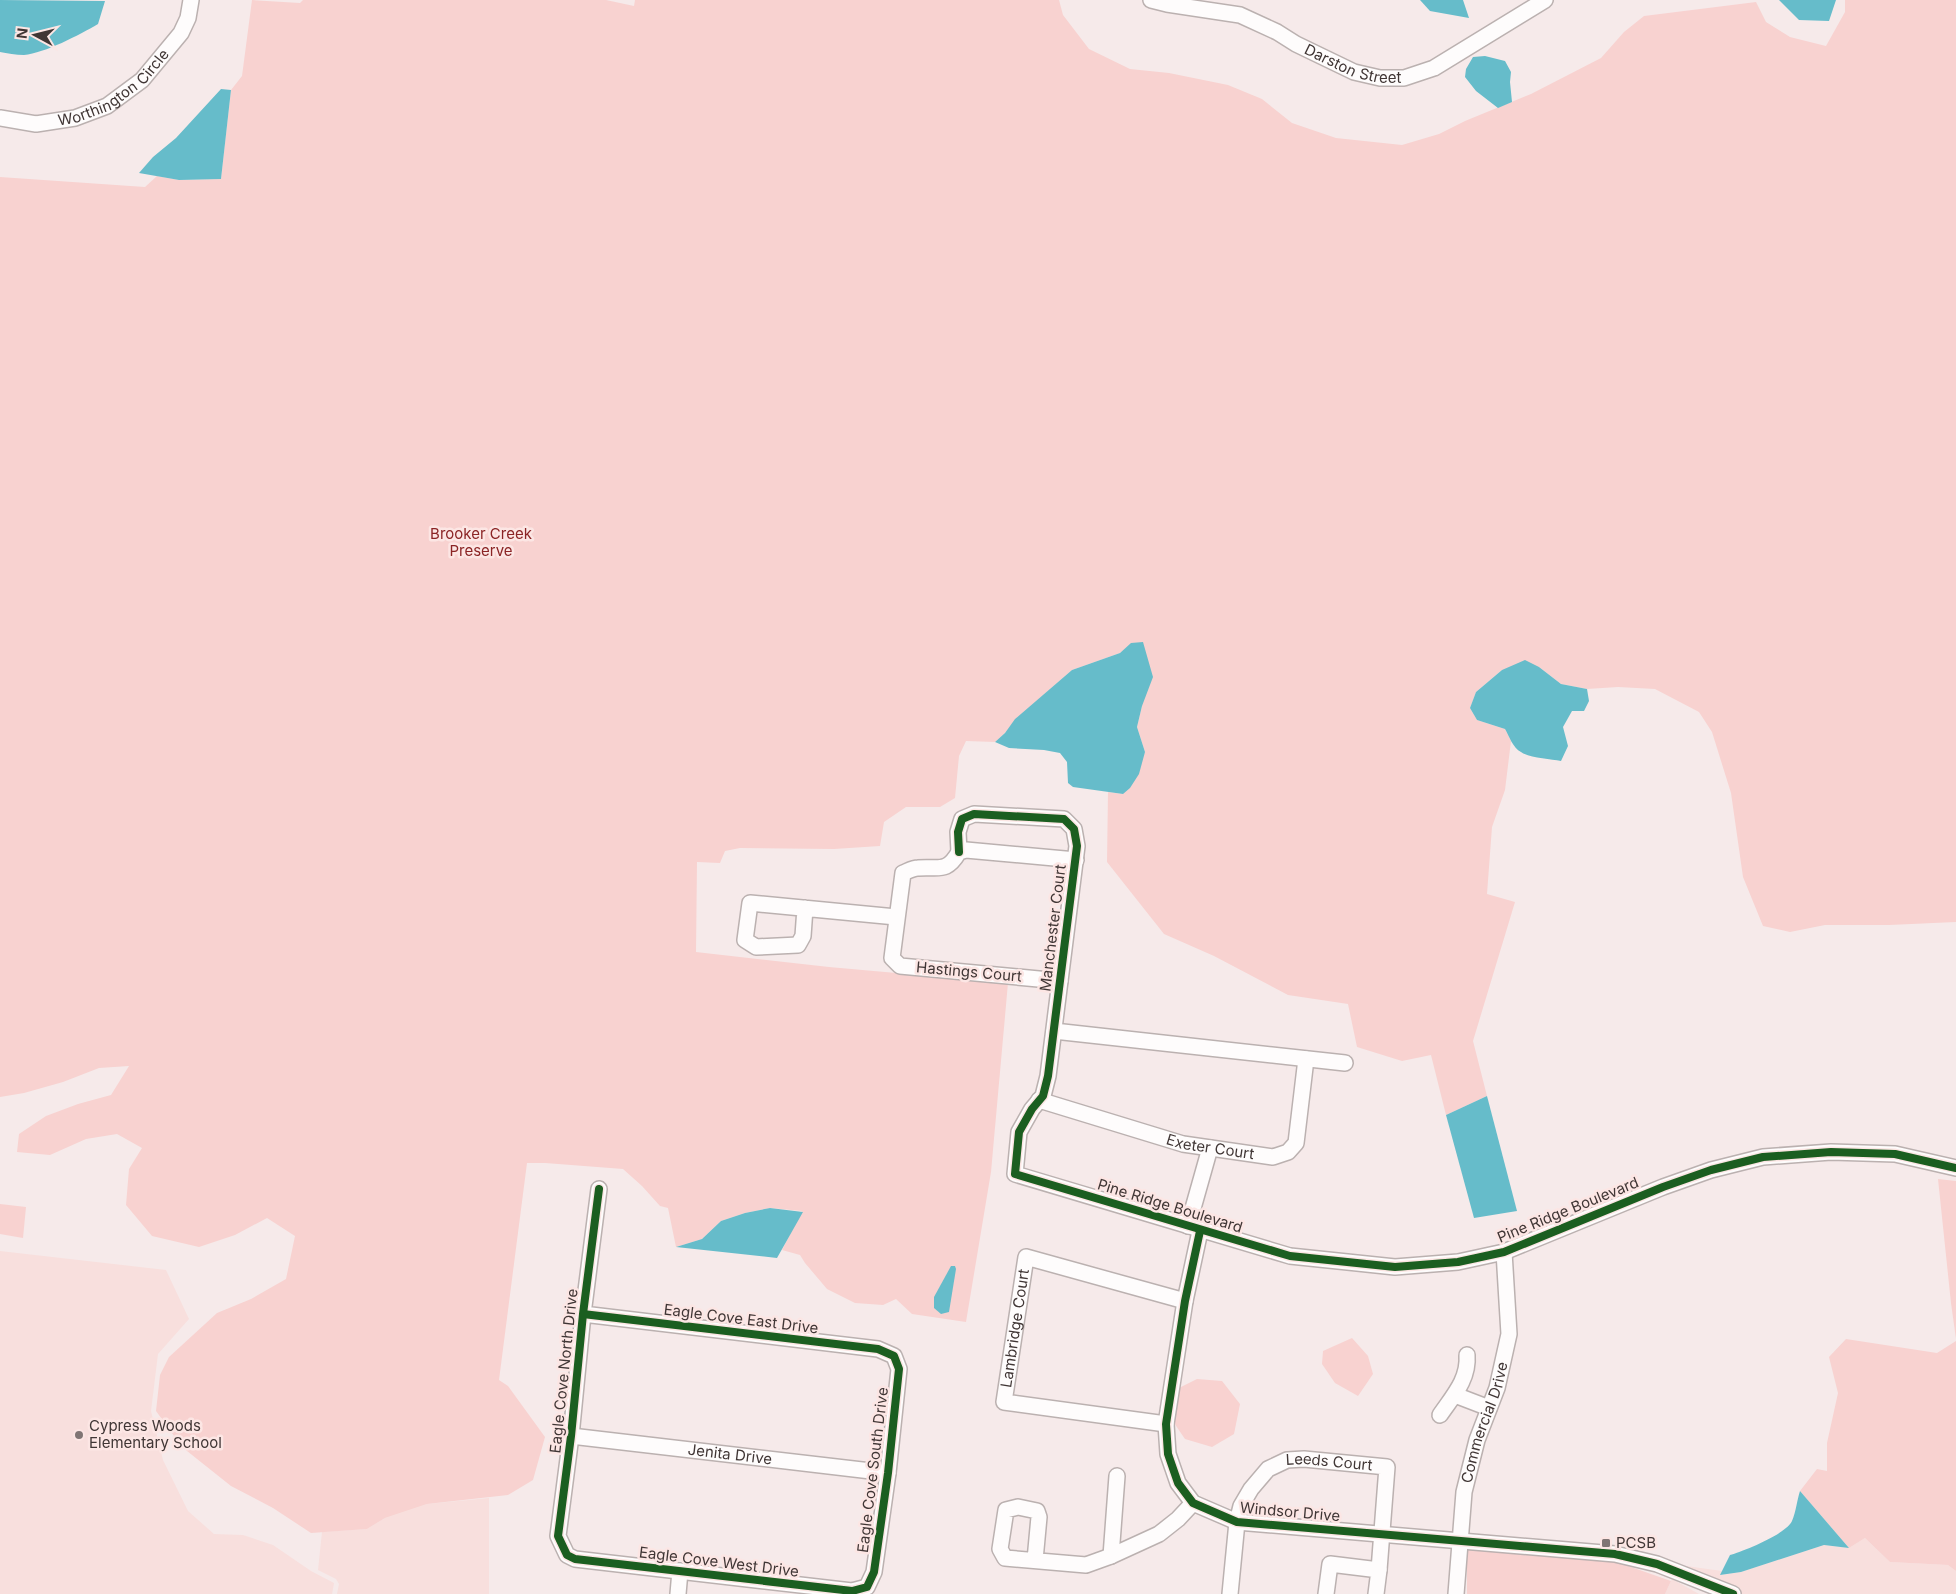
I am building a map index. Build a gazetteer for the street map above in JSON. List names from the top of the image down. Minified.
{"streets":{"street":["Darston Street","Worthington Circle","Manchester Court","Hastings Court","Exeter Court","Pine Ridge Boulevard","Eagle Cove East Drive","Lambridge Court","Eagle Cove North Drive","Commercial Drive","Jenita Drive","Leeds Court","Eagle Cove South Drive","Windsor Drive","Eagle Cove West Drive"]},"crossings":[["Manchester Court","Hastings Court"],["Manchester Court","Exeter Court"],["Manchester Court","Pine Ridge Boulevard"],["Exeter Court","Windsor Drive"],["Pine Ridge Boulevard","Commercial Drive"],["Pine Ridge Boulevard","Windsor Drive"],["Eagle Cove East Drive","Eagle Cove North Drive"],["Eagle Cove East Drive","Eagle Cove South Drive"],["Lambridge Court","Windsor Drive"],["Eagle Cove North Drive","Jenita Drive"],["Eagle Cove North Drive","Eagle Cove West Drive"],["Commercial Drive","Windsor Drive"],["Jenita Drive","Eagle Cove South Drive"],["Leeds Court","Windsor Drive"],["Eagle Cove South Drive","Eagle Cove West Drive"]],"parks":["Brooker Creek Preserve"],"places":{"other":["Cypress Woods Elementary School"],"transit":["PCSB"]},"north":"left"}
